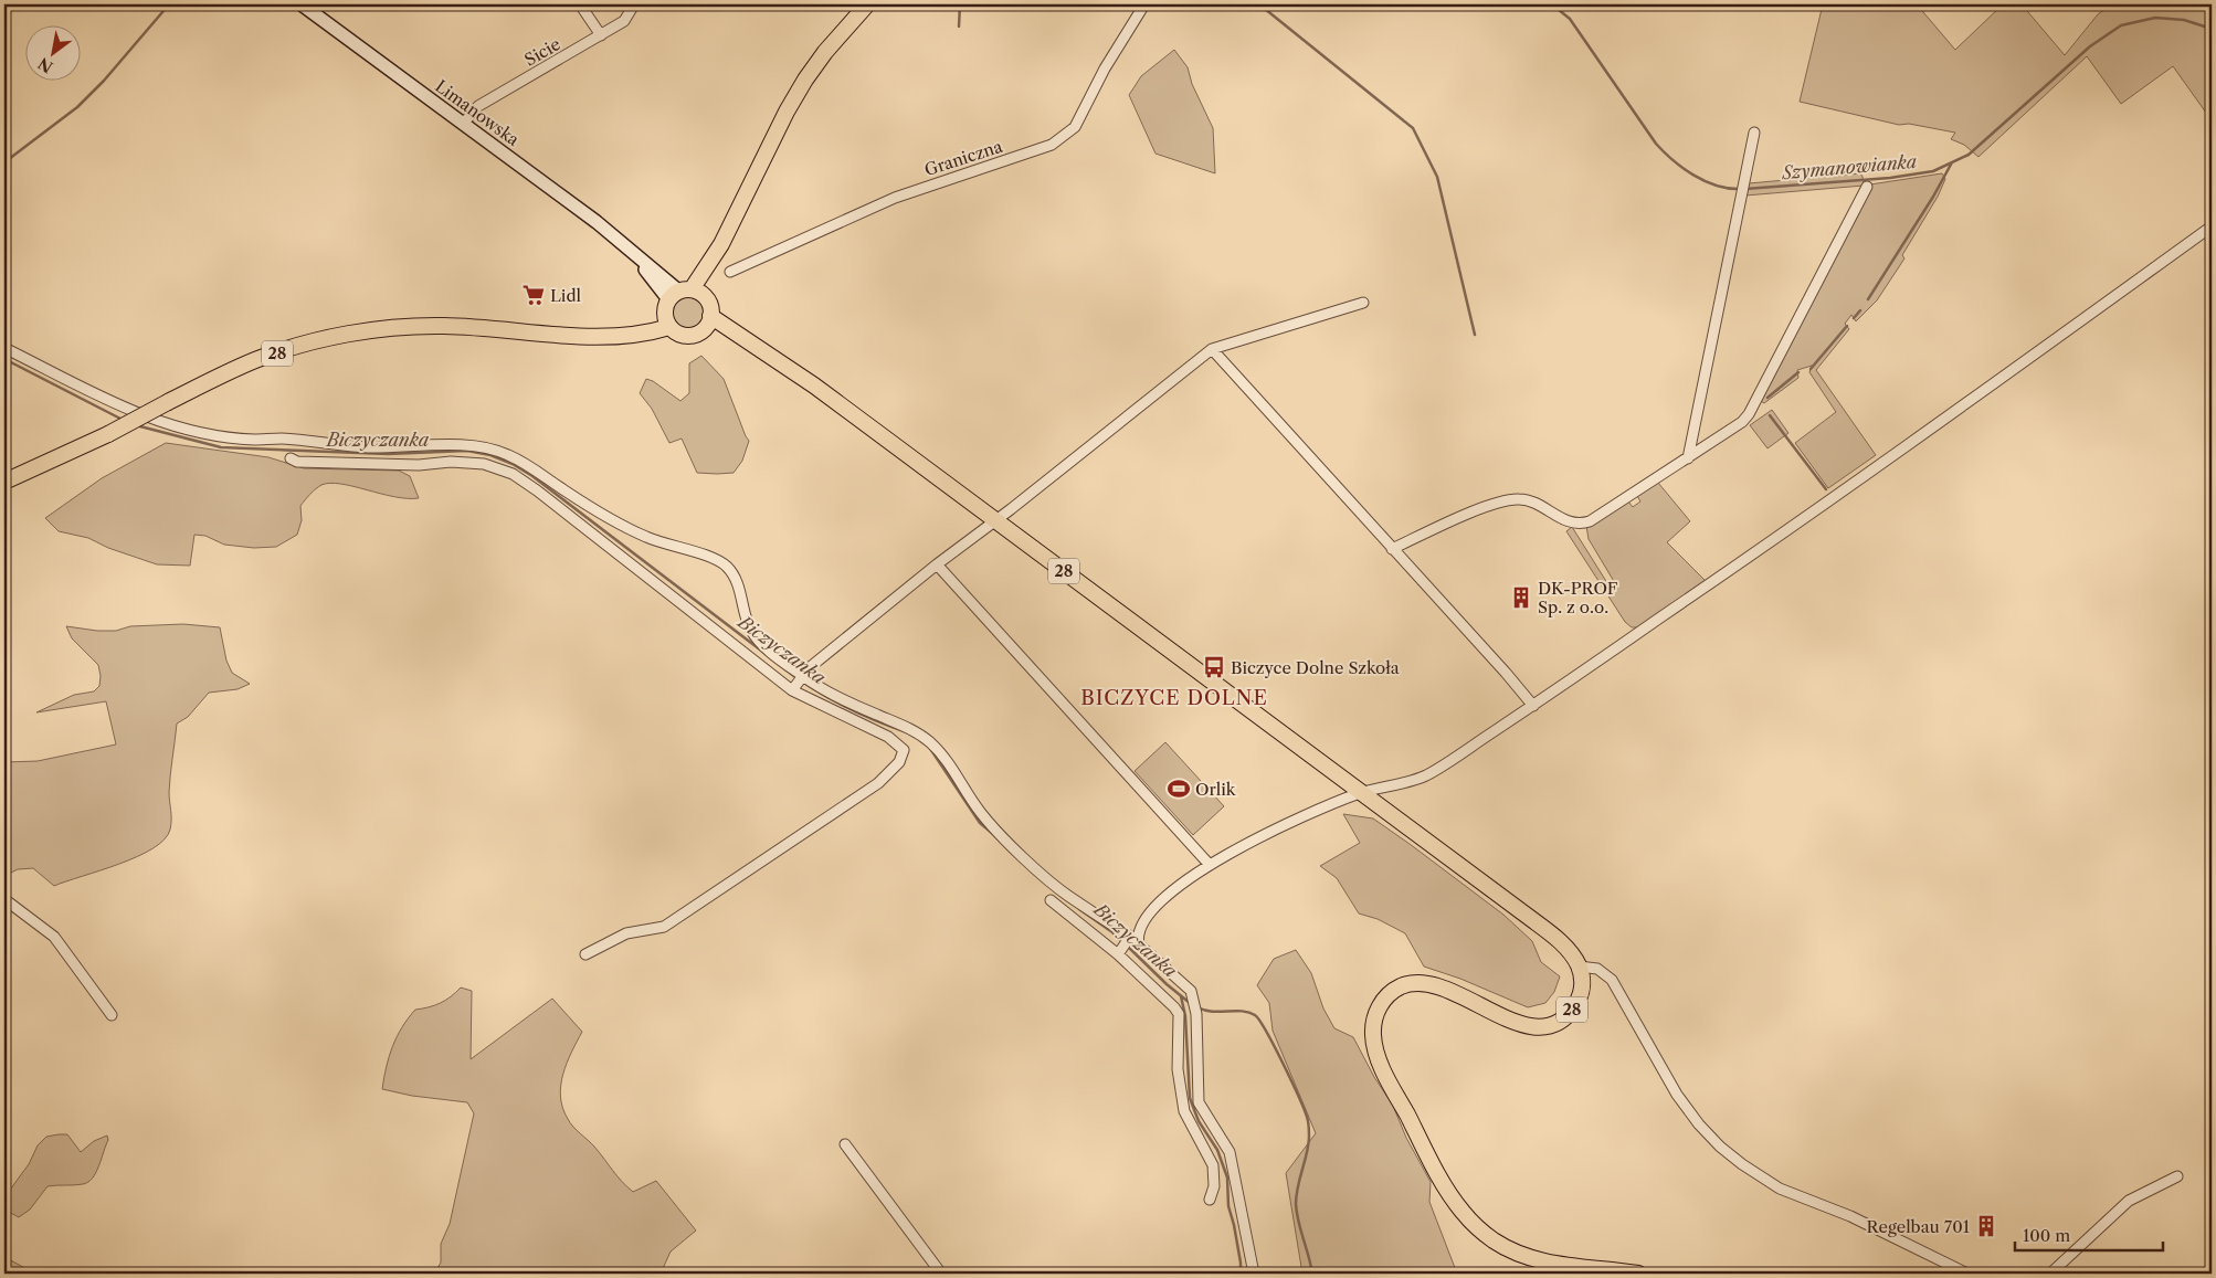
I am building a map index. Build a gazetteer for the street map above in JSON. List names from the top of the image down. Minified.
{"streets":{"main road":["Limanowska","28"],"street":["Sicie","Graniczna"]},"crossings":[["Sicie","Limanowska"],["Limanowska","28"]],"districts":["BICZYCE DOLNE"],"water":["Szymanowianka","Biczyczanka"],"places":{"supermarket":["Lidl"],"building":["DK-PROF Sp. z o.o.","Regelbau 701"],"bus stop":["Biczyce Dolne Szkoła"],"sports":["Orlik"]},"scale_bar":"100 m","north":"bottom left"}
